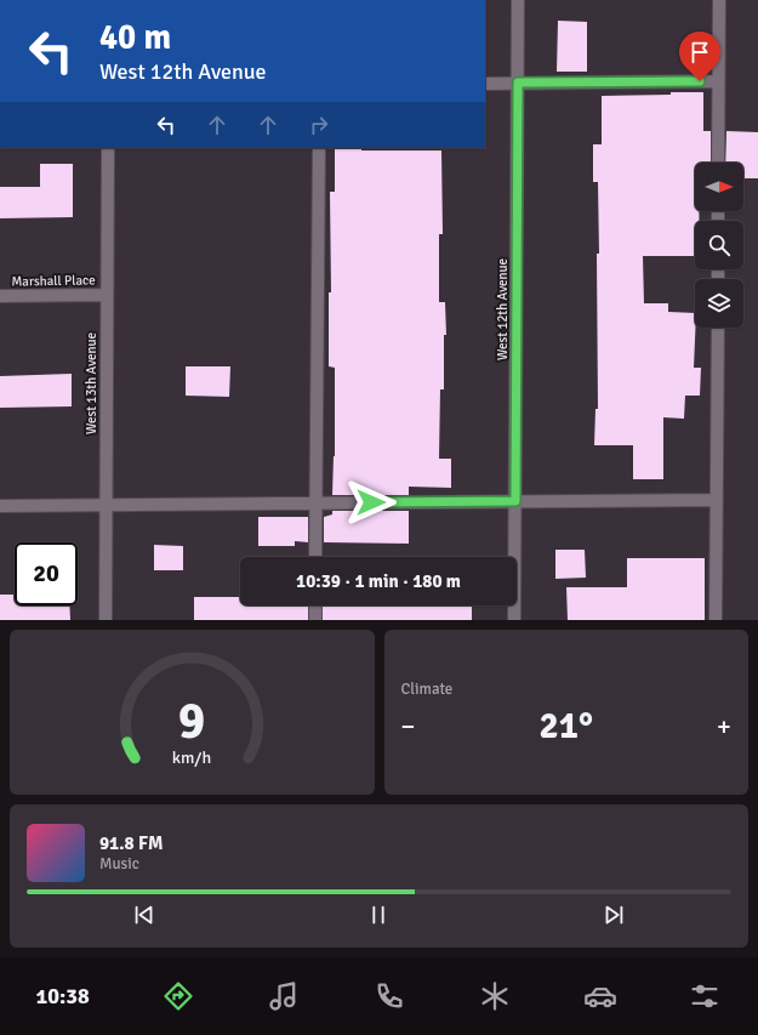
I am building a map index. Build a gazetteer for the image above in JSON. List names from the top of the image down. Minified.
{"streets":{"street":["Marshall Place","West 12th Avenue","West 13th Avenue"]},"crossings":[["Marshall Place","West 13th Avenue"]],"north":"right","page":{"turn":["40 m","West 12th Avenue"],"limit":"20","trip":"10:39 · 1 min · 180 m","tile":"Climate","heat":["−","21°","+"],"song":["91.8 FM","Music"],"tabs":"10:38","gauge":["9","km/h"]}}
